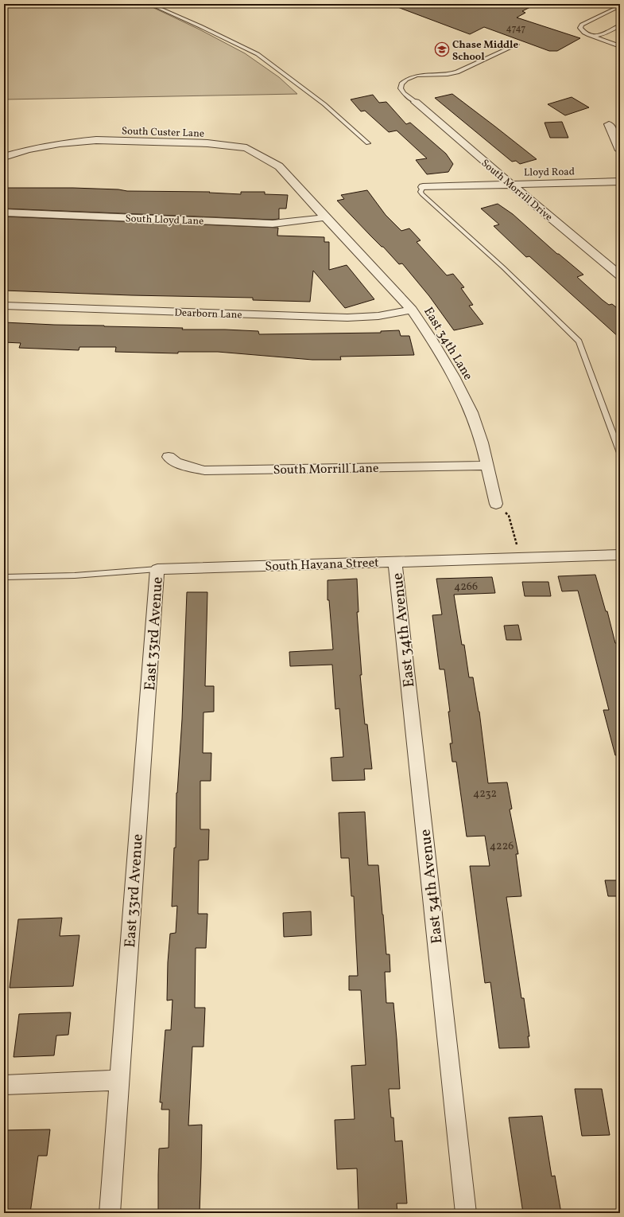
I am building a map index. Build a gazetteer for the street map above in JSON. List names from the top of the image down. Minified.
{"streets":{"street":["South Custer Lane","Lloyd Road","South Morrill Drive","South Lloyd Lane","Dearborn Lane","East 34th Lane","South Morrill Lane","South Havana Street","East 34th Avenue","East 33rd Avenue"]},"crossings":[["South Custer Lane","East 34th Lane"],["Lloyd Road","South Morrill Drive"],["South Lloyd Lane","East 34th Lane"],["Dearborn Lane","East 34th Lane"],["East 34th Lane","South Morrill Lane"],["South Havana Street","East 34th Avenue"],["South Havana Street","East 33rd Avenue"]],"places":{"school or university":["Chase Middle School"]},"house_numbers":["4747","4266","4232","4226"]}
